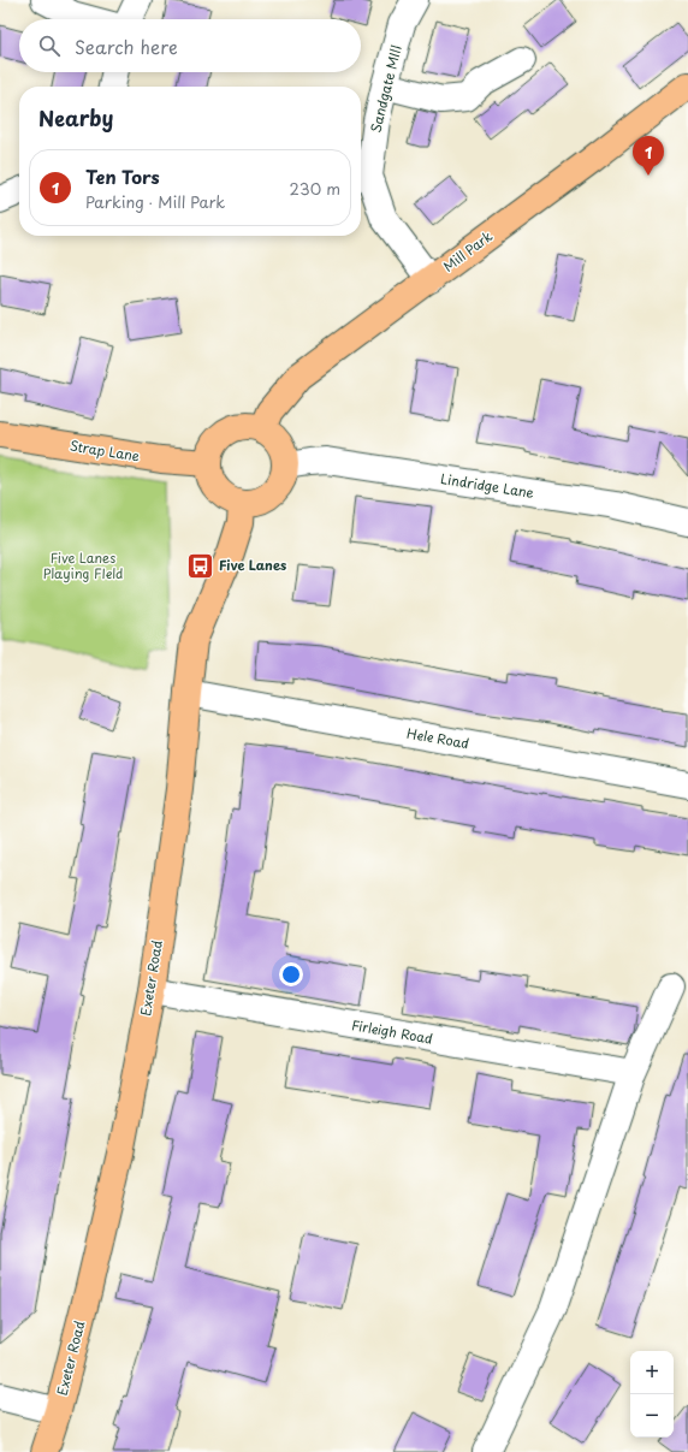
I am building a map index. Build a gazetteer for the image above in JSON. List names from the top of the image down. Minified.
{"streets":{"main road":["Mill Park","Strap Lane","Exeter Road"],"street":["Sandgate MIll","Lindridge Lane","Hele Road","Firleigh Road"]},"crossings":[["Sandgate MIll","Mill Park"],["Mill Park","Strap Lane"],["Mill Park","Lindridge Lane"],["Mill Park","Exeter Road"],["Strap Lane","Lindridge Lane"],["Strap Lane","Exeter Road"],["Lindridge Lane","Exeter Road"],["Hele Road","Exeter Road"],["Exeter Road","Firleigh Road"]],"parks":["Five Lanes Playing FIeld"],"places":{"bus stop":["Five Lanes"]},"page":{"search":"Search here","heading":"Nearby","pins":"1","list":[{"mark":"1","name":"Ten Tors","note":"Parking · Mill Park","value":"230 m"}],"map_buttons":["+","−"]}}
